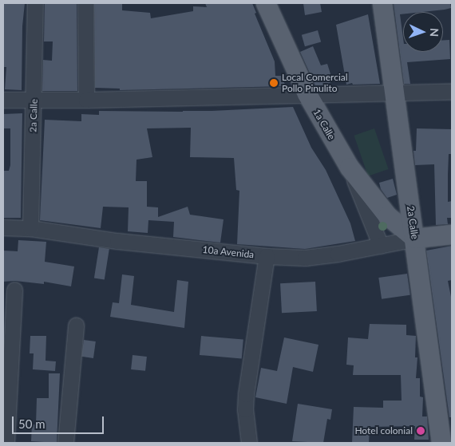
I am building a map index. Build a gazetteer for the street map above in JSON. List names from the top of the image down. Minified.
{"streets":{"main road":["2a Calle","1a Calle","10a Avenida"]},"crossings":[["2a Calle","10a Avenida"],["1a Calle","10a Avenida"]],"places":["Local Comercial Pollo Pinulito","Hotel colonial"],"scale_bar":"50 m","north":"right"}
